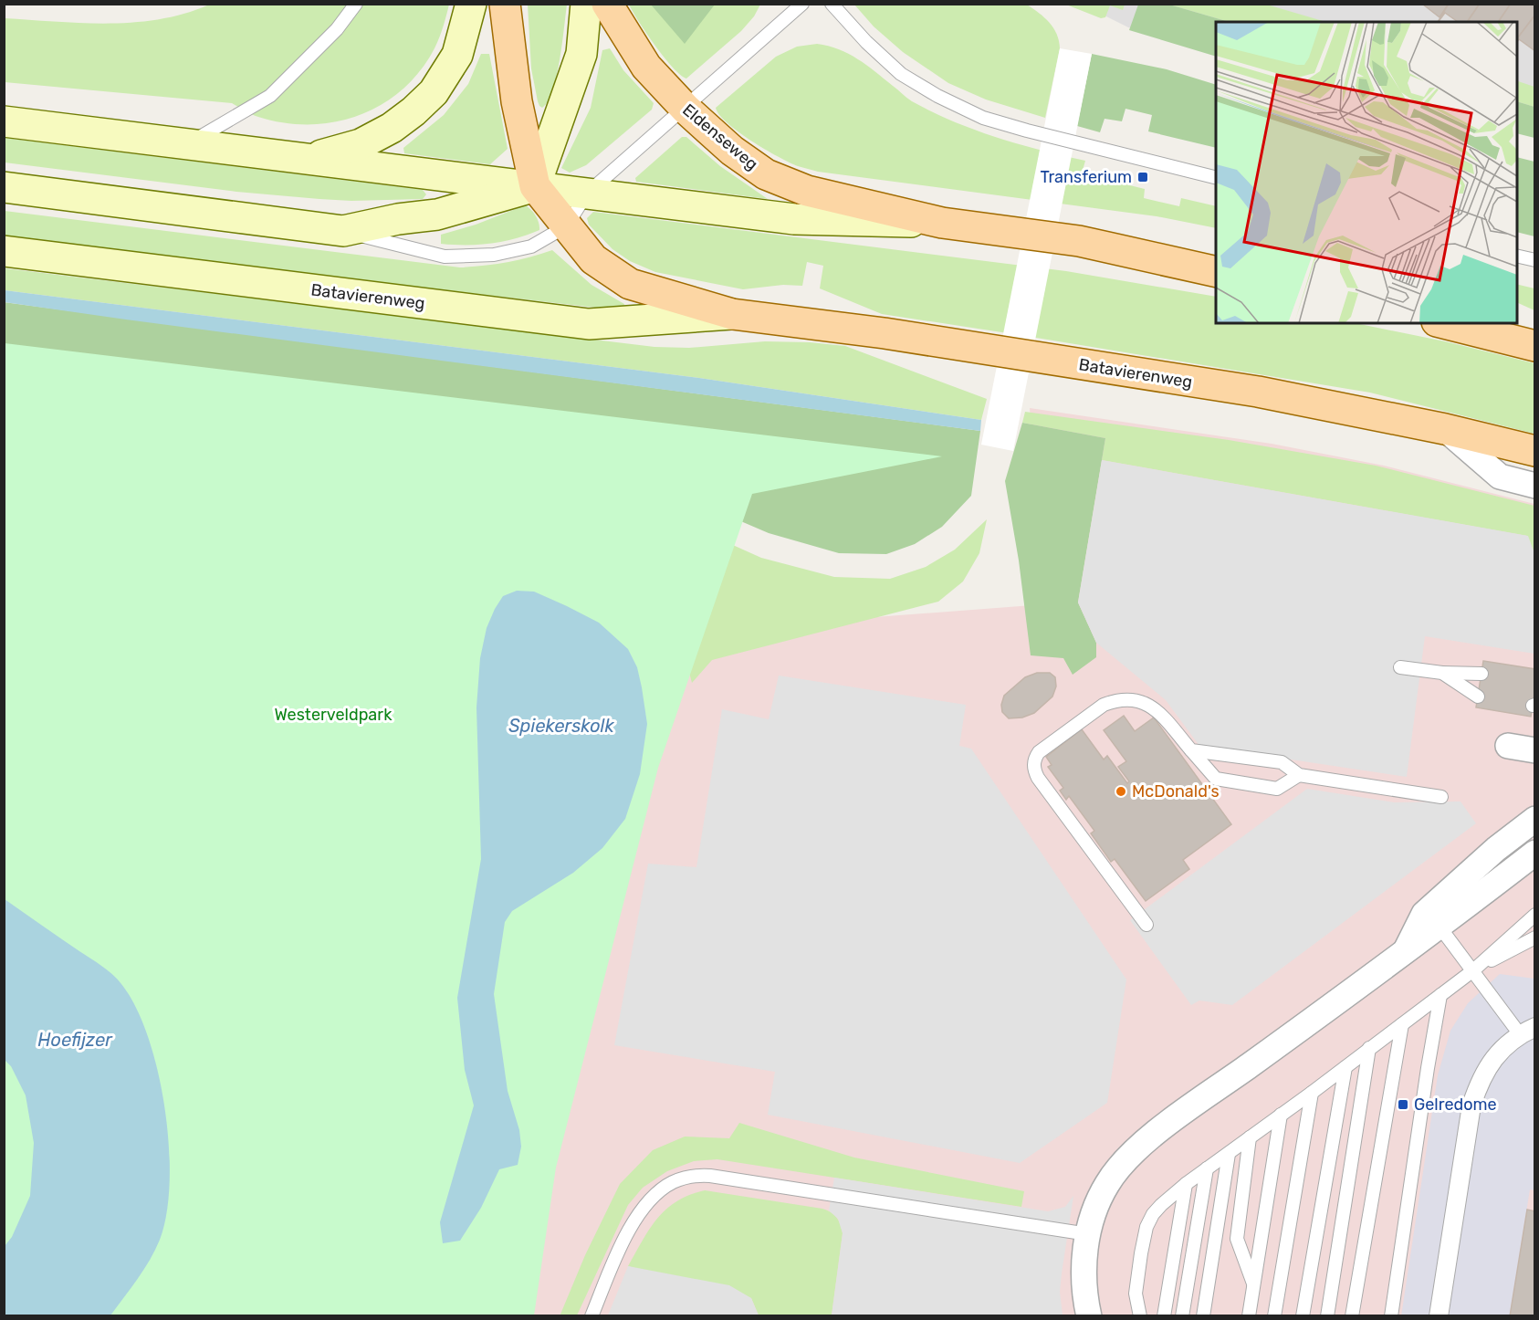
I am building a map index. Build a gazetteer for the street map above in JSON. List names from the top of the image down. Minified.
{"streets":{"main road":["Eldenseweg","Batavierenweg"]},"water":["Spiekerskolk","Hoefijzer"],"parks":["Westerveldpark"],"places":{"transit":["Transferium","Gelredome"],"other":["McDonald's"]}}
